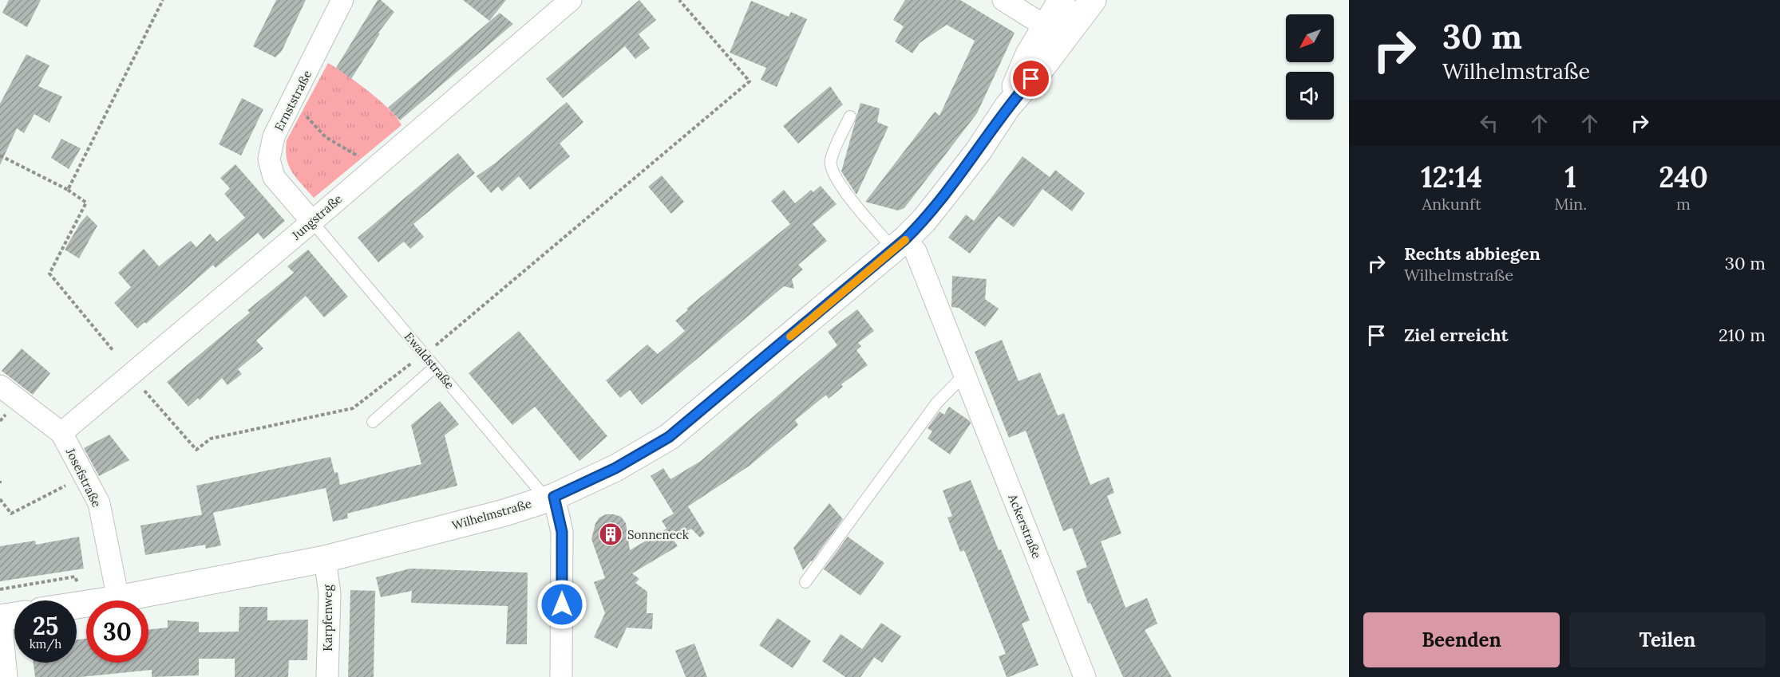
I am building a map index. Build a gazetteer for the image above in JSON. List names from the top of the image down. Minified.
{"streets":{"street":["Ernststraße","Jungstraße","Josefstraße","Wilhelmstraße","Ackerstraße","Karpfenweg"],"lane":["Ewaldstraße"]},"crossings":[["Ernststraße","Jungstraße"],["Ernststraße","Ewaldstraße"],["Jungstraße","Ewaldstraße"],["Jungstraße","Josefstraße"],["Ewaldstraße","Wilhelmstraße"],["Josefstraße","Wilhelmstraße"],["Wilhelmstraße","Ackerstraße"],["Wilhelmstraße","Karpfenweg"]],"places":{"building":["Sonneneck"]},"north":"bottom left","page":{"turn":["30 m","Wilhelmstraße"],"eta":["12:14","Ankunft","1","Min.","240","m"],"list":[{"name":"Rechts abbiegen","note":"Wilhelmstraße","value":"30 m"},{"name":"Ziel erreicht","value":"210 m"}],"speed":"25 km/h","limit":"30","buttons":["Beenden","Teilen"]}}
